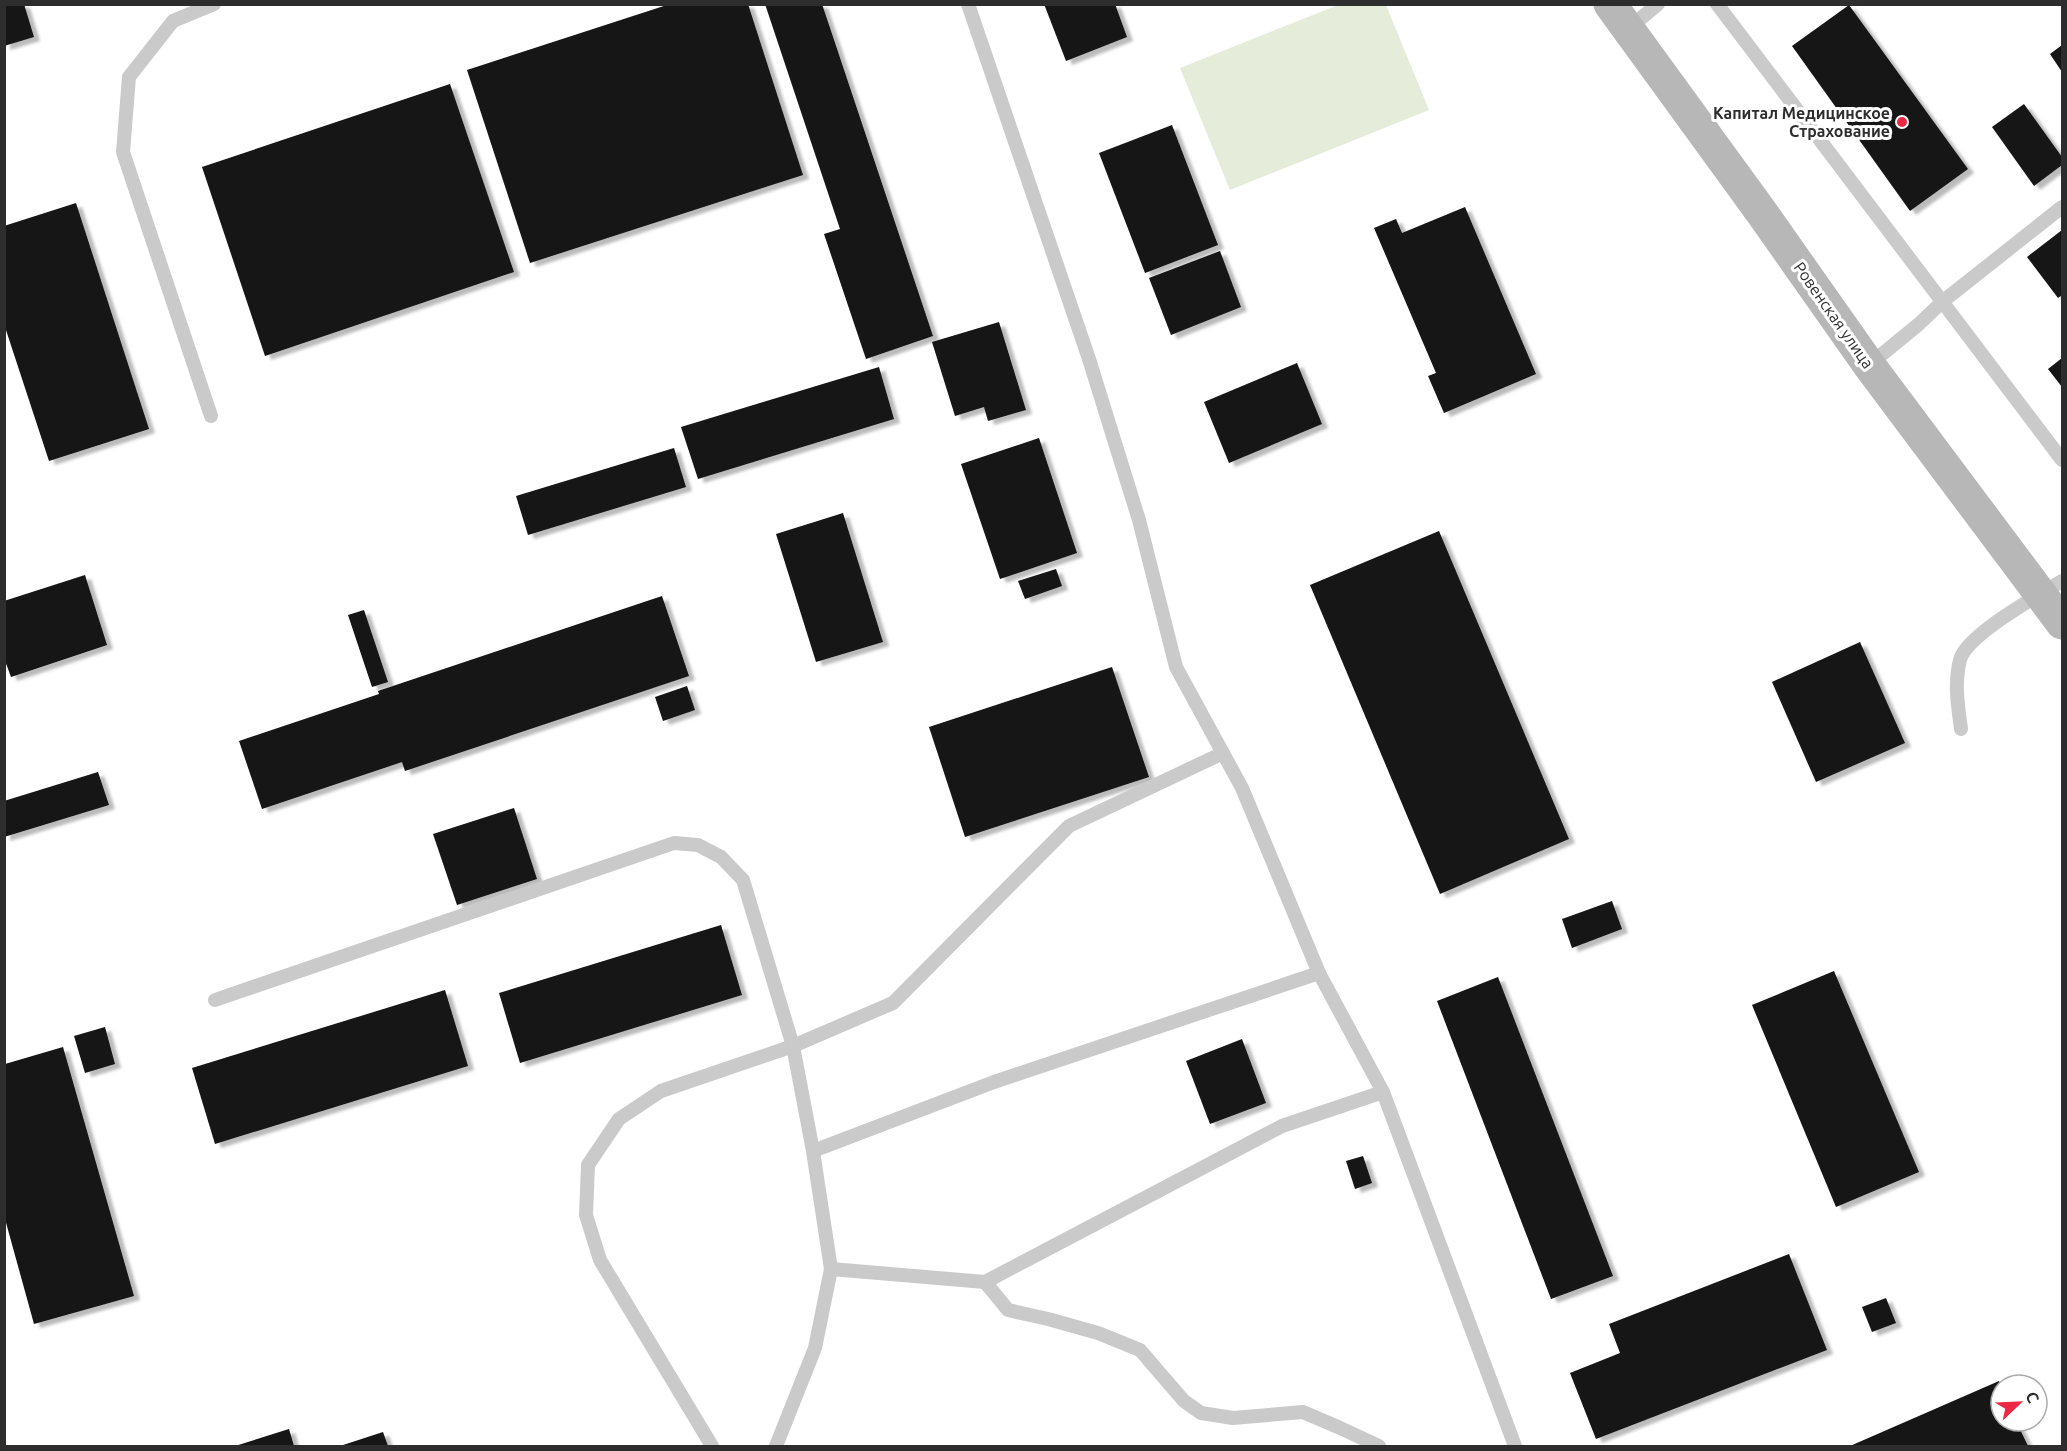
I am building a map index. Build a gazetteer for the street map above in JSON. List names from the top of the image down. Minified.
{"streets":{"main road":["Ровенская улица"]},"places":["Капитал Медицинское Страхование"],"north":"top right"}
